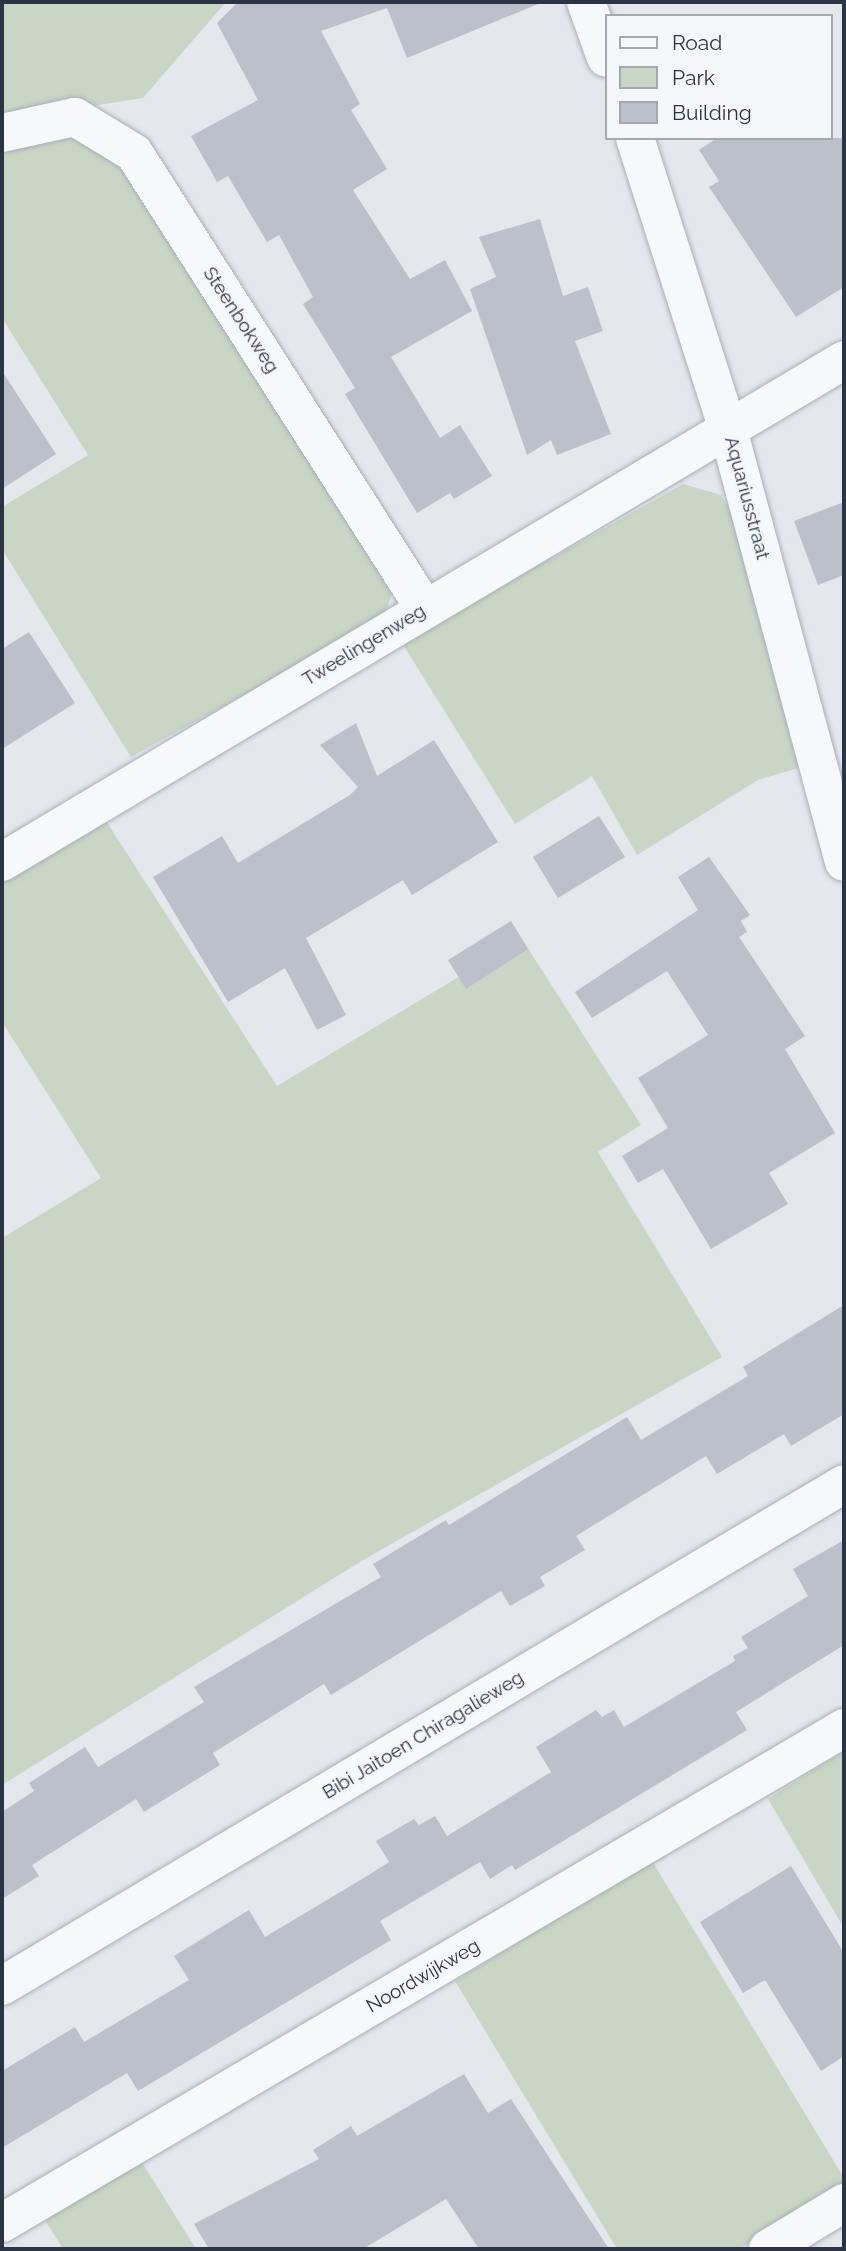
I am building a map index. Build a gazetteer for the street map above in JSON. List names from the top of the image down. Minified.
{"streets":{"street":["Steenbokweg","Aquariusstraat","Tweelingenweg","Bibi Jaitoen Chiragalieweg","Noordwijkweg"]},"crossings":[["Steenbokweg","Tweelingenweg"],["Aquariusstraat","Tweelingenweg"]],"legend":["Road","Park","Building"]}
